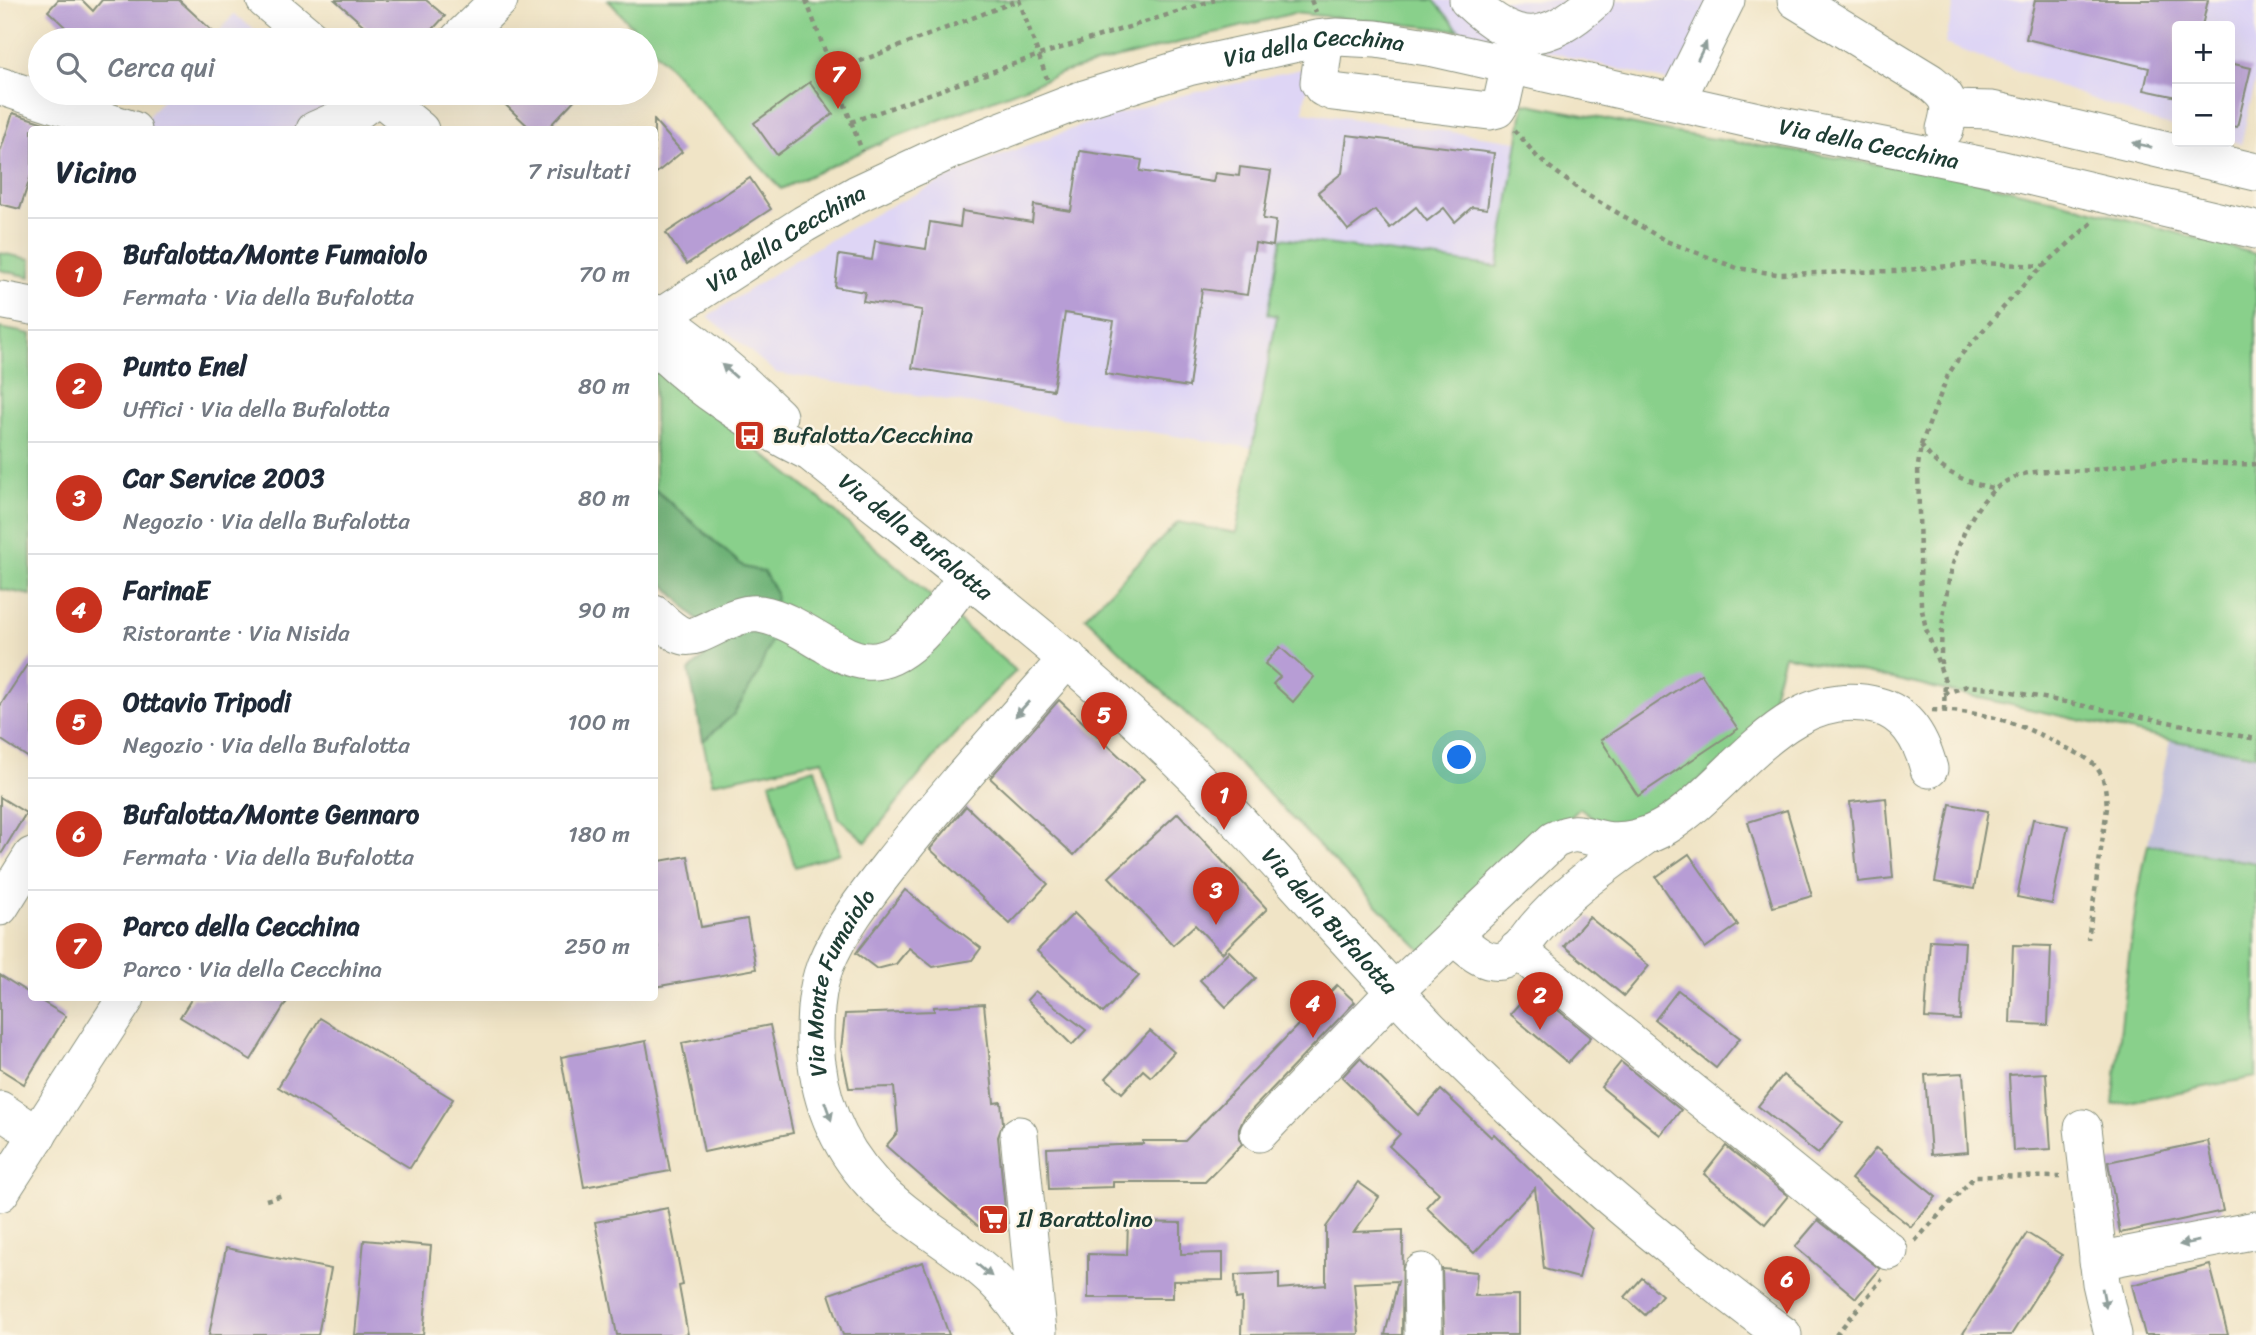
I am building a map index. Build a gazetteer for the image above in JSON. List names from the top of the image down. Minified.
{"streets":{"street":["Via della Cecchina","Via della Bufalotta","Via Monte Fumaiolo"]},"crossings":[["Via della Bufalotta","Via Monte Fumaiolo"]],"places":{"bus stop":["Bufalotta/Cecchina"],"supermarket":["Il Barattolino"]},"page":{"map_buttons":["+","−"],"search":"Cerca qui","pins":["7","5","1","3","2","4","6"],"heading":["Vicino","7 risultati"],"list":[{"mark":"1","name":"Bufalotta/Monte Fumaiolo","note":"Fermata · Via della Bufalotta","value":"70 m"},{"mark":"2","name":"Punto Enel","note":"Uffici · Via della Bufalotta","value":"80 m"},{"mark":"3","name":"Car Service 2003","note":"Negozio · Via della Bufalotta","value":"80 m"},{"mark":"4","name":"FarinaE","note":"Ristorante · Via Nisida","value":"90 m"},{"mark":"5","name":"Ottavio Tripodi","note":"Negozio · Via della Bufalotta","value":"100 m"},{"mark":"6","name":"Bufalotta/Monte Gennaro","note":"Fermata · Via della Bufalotta","value":"180 m"},{"mark":"7","name":"Parco della Cecchina","note":"Parco · Via della Cecchina","value":"250 m"}]}}
